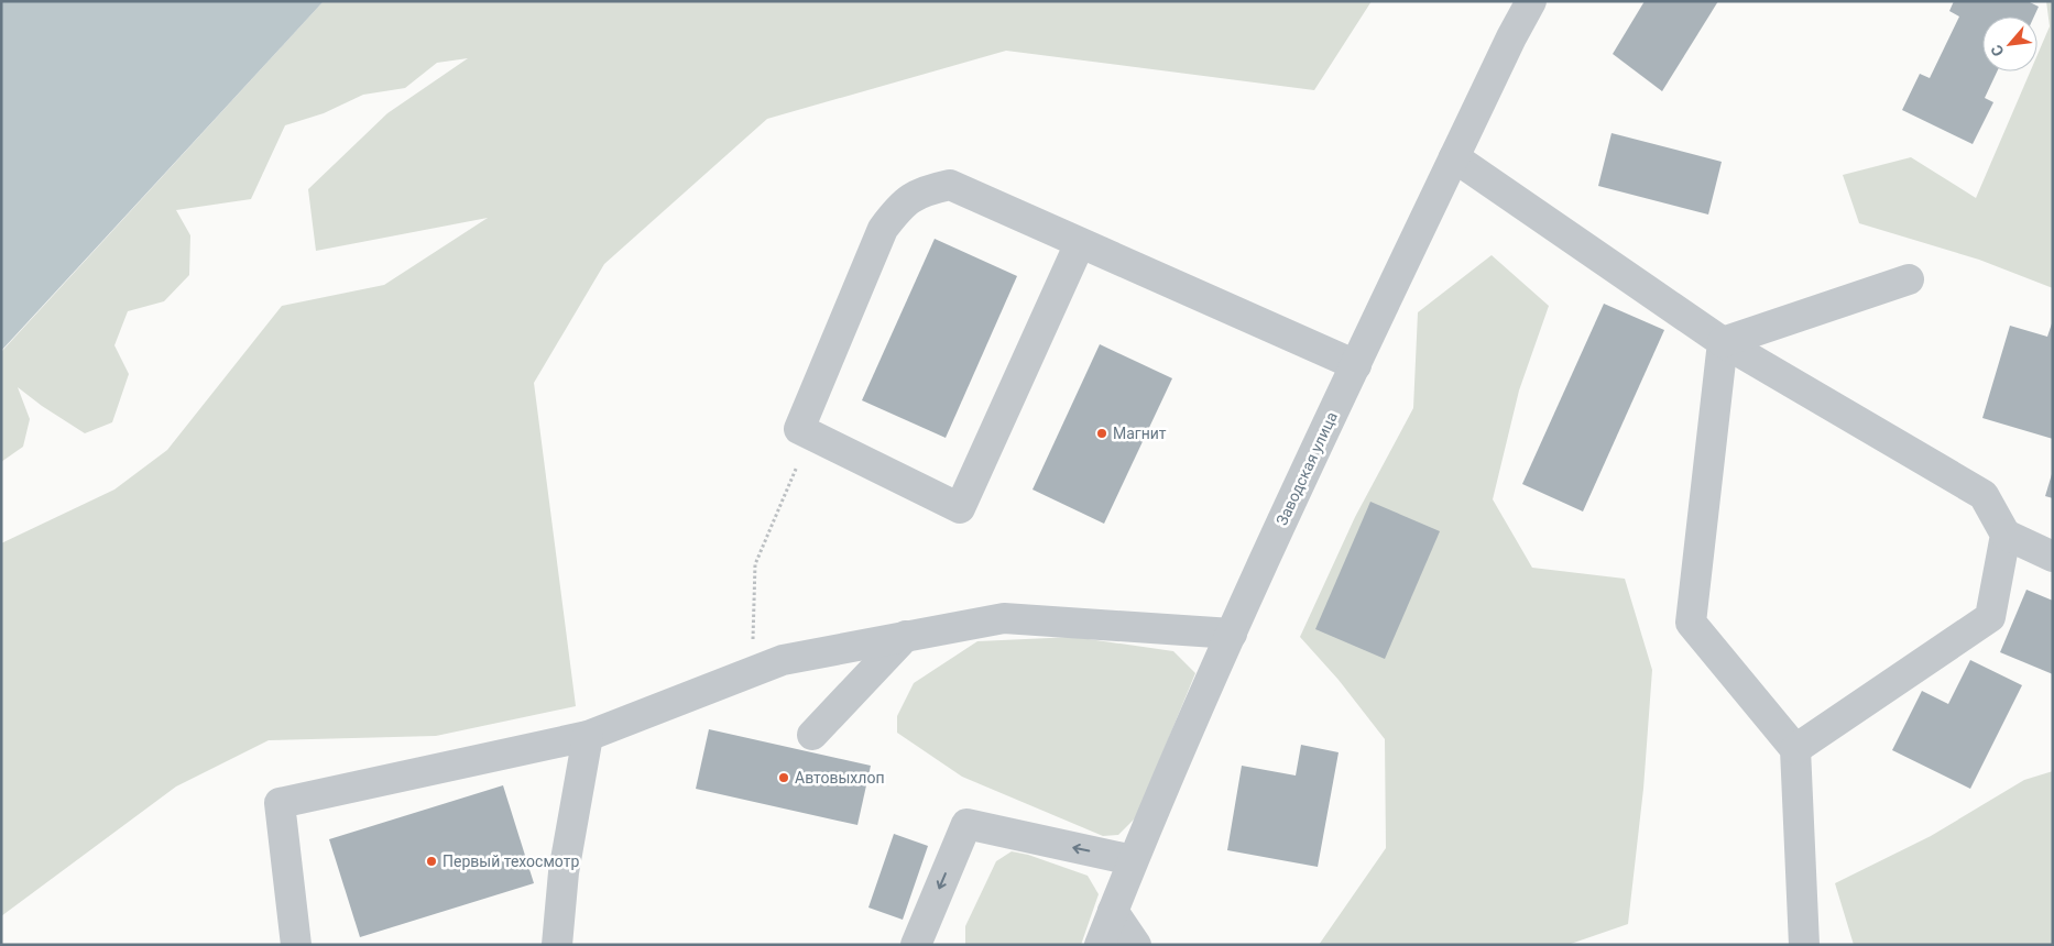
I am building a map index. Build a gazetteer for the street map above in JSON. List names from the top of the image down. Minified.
{"streets":{"street":["Заводская улица"]},"places":["Магнит","Автовыхлоп","Первый техосмотр"],"north":"bottom left"}
